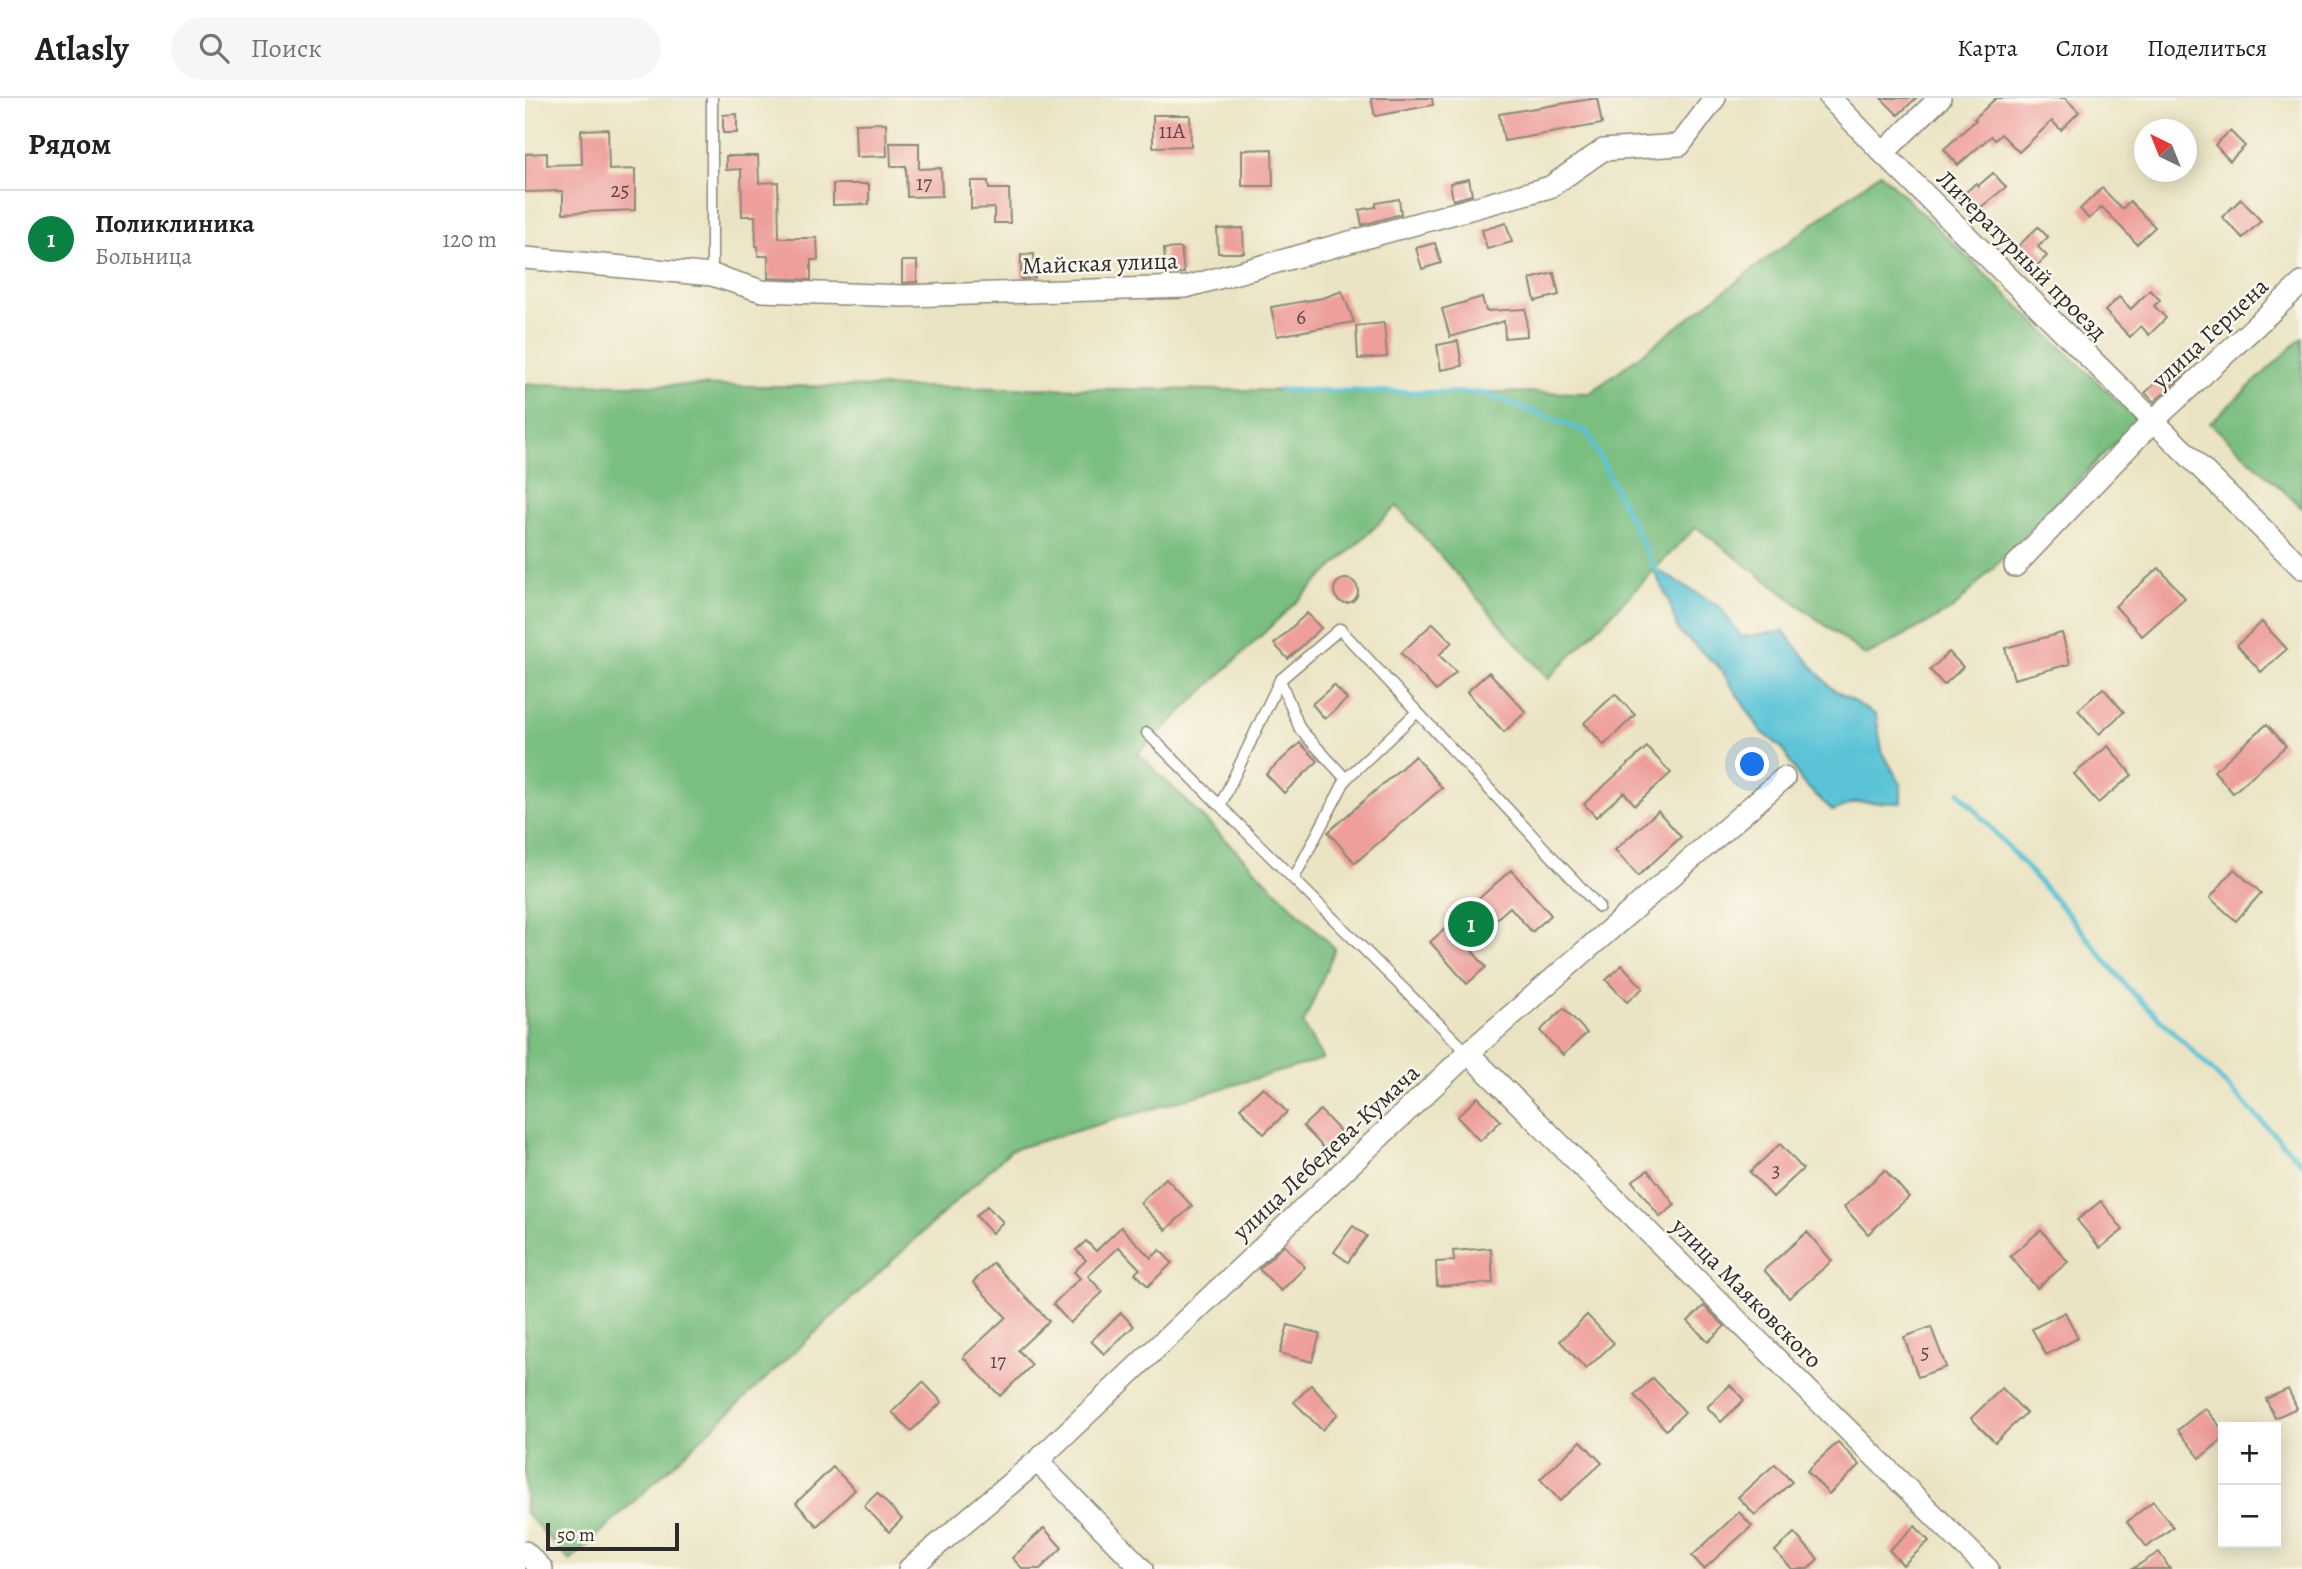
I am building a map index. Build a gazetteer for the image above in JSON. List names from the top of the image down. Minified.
{"streets":{"street":["Литературный проезд","Майская улица","улица Герцена","улица Лебедева-Кумача","улица Маяковского"]},"crossings":[["Литературный проезд","улица Герцена"],["улица Лебедева-Кумача","улица Маяковского"]],"house_numbers":["11А","17","25","6","3","5","17"],"scale_bar":"50 m","north":"top left","page":{"header":"Atlasly","search":"Поиск","nav":["Карта","Слои","Поделиться"],"heading":"Рядом","list":[{"mark":"1","name":"Поликлиника","note":"Больница","value":"120 m"}],"pins":"1","map_buttons":["+","−"],"scale":"50 m"}}
